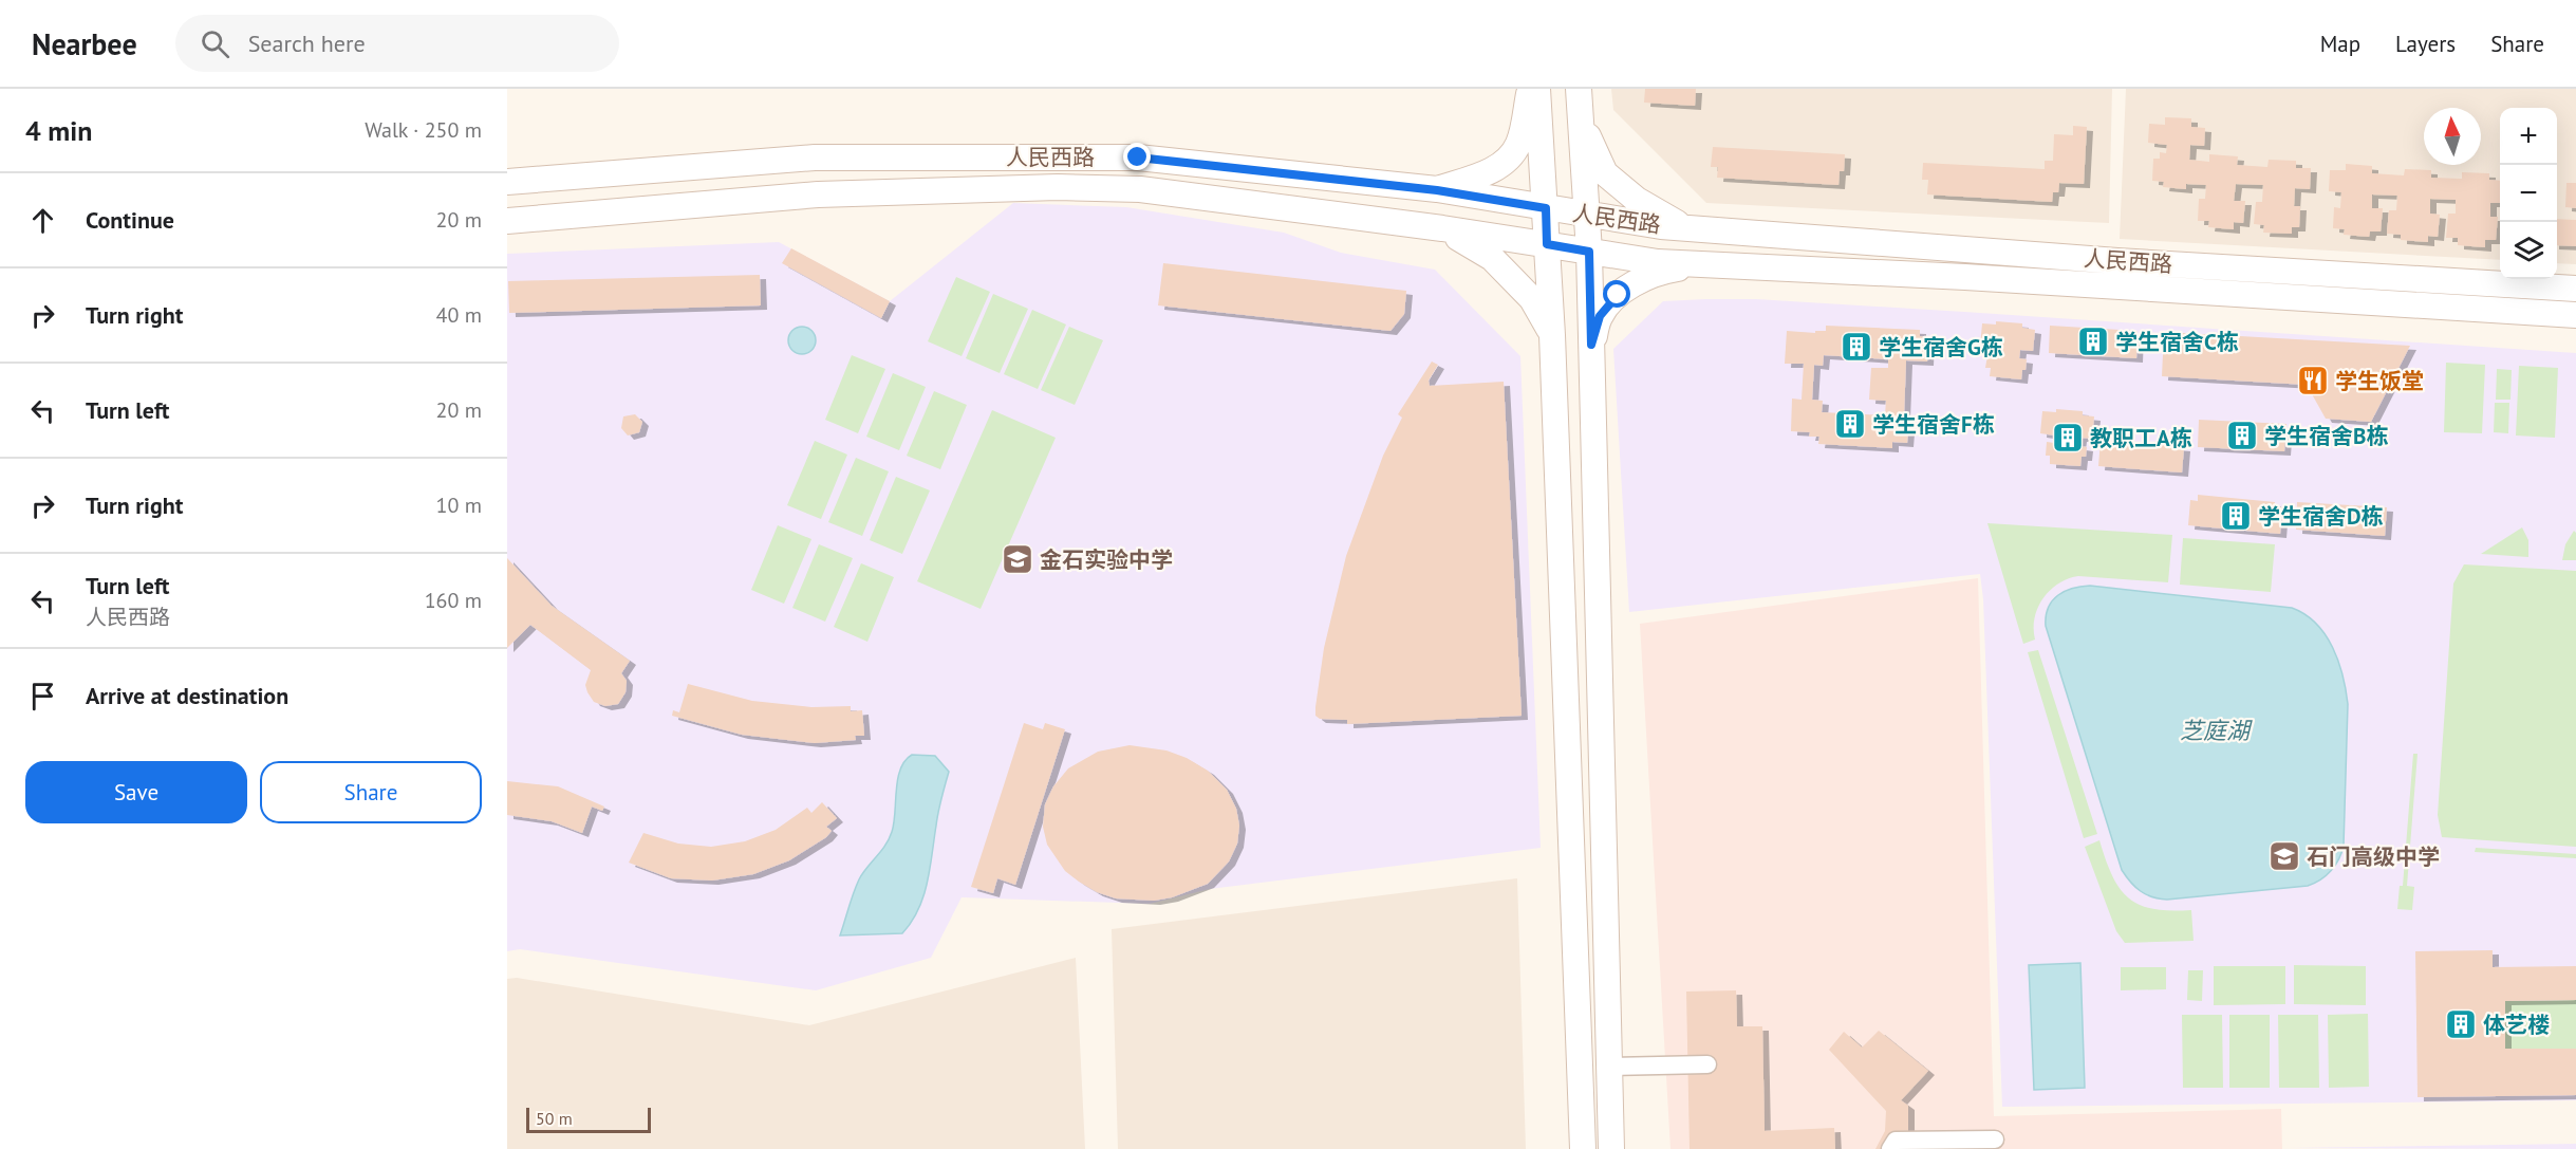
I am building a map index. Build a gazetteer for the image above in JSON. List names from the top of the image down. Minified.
{"streets":{"street":["人民西路"]},"water":["芝庭湖"],"places":{"building":["学生宿舍C栋","学生宿舍G栋","学生宿舍F栋","学生宿舍B栋","教职工A栋","学生宿舍D栋","体艺楼"],"restaurant":["学生饭堂"],"school or university":["金石实验中学","石门高级中学"]},"scale_bar":"50 m","north":"top","page":{"header":"Nearbee","search":"Search here","nav":["Map","Layers","Share"],"heading":["4 min","Walk · 250 m"],"map_buttons":["+","−"],"list":[["Continue","20 m"],["Turn right","40 m"],["Turn left","20 m"],["Turn right","10 m"],["Turn left","人民西路","160 m"],"Arrive at destination"],"buttons":["Save","Share"],"scale":"50 m"}}
